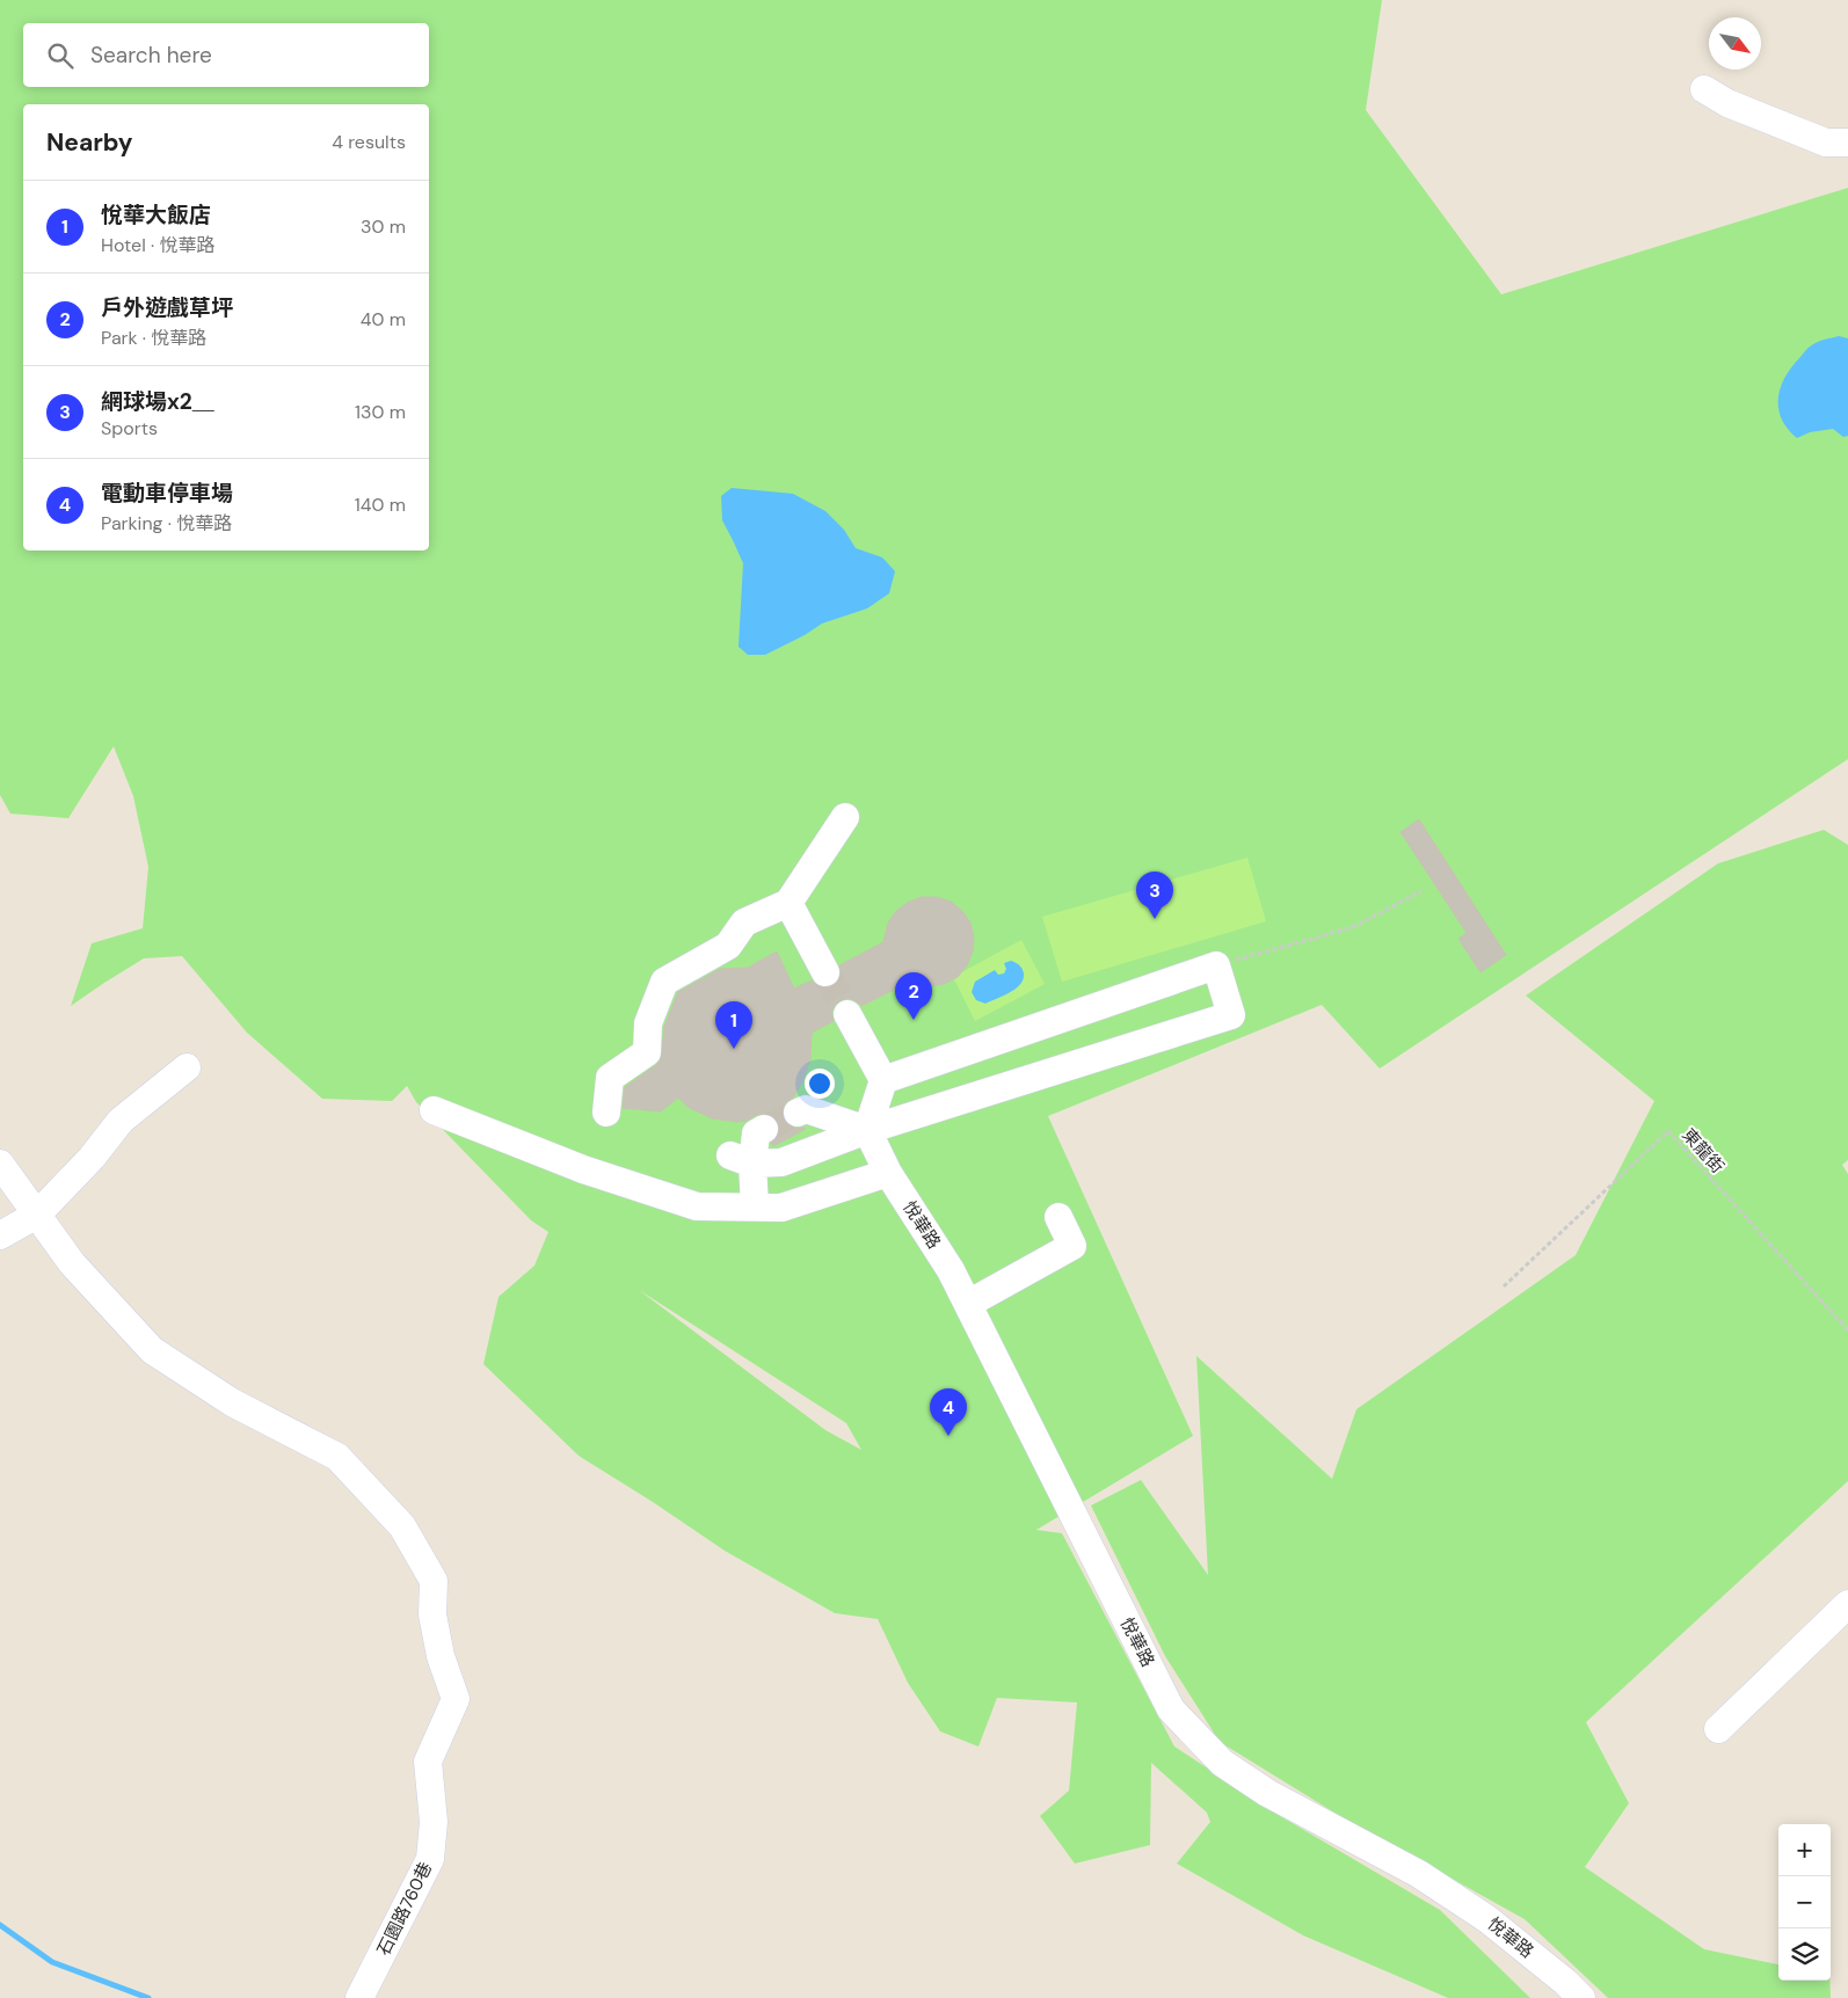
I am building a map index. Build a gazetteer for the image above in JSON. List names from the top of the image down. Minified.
{"streets":{"street":["悅華路","石園路760巷"],"path":["東龍街"]},"north":"bottom right","page":{"search":"Search here","heading":["Nearby","4 results"],"list":[{"mark":"1","name":"悅華大飯店","note":"Hotel · 悅華路","value":"30 m"},{"mark":"2","name":"戶外遊戲草坪","note":"Park · 悅華路","value":"40 m"},{"mark":"3","name":"網球場x2＿","note":"Sports","value":"130 m"},{"mark":"4","name":"電動車停車場","note":"Parking · 悅華路","value":"140 m"}],"pins":["3","2","1","4"],"map_buttons":["+","−"]}}
